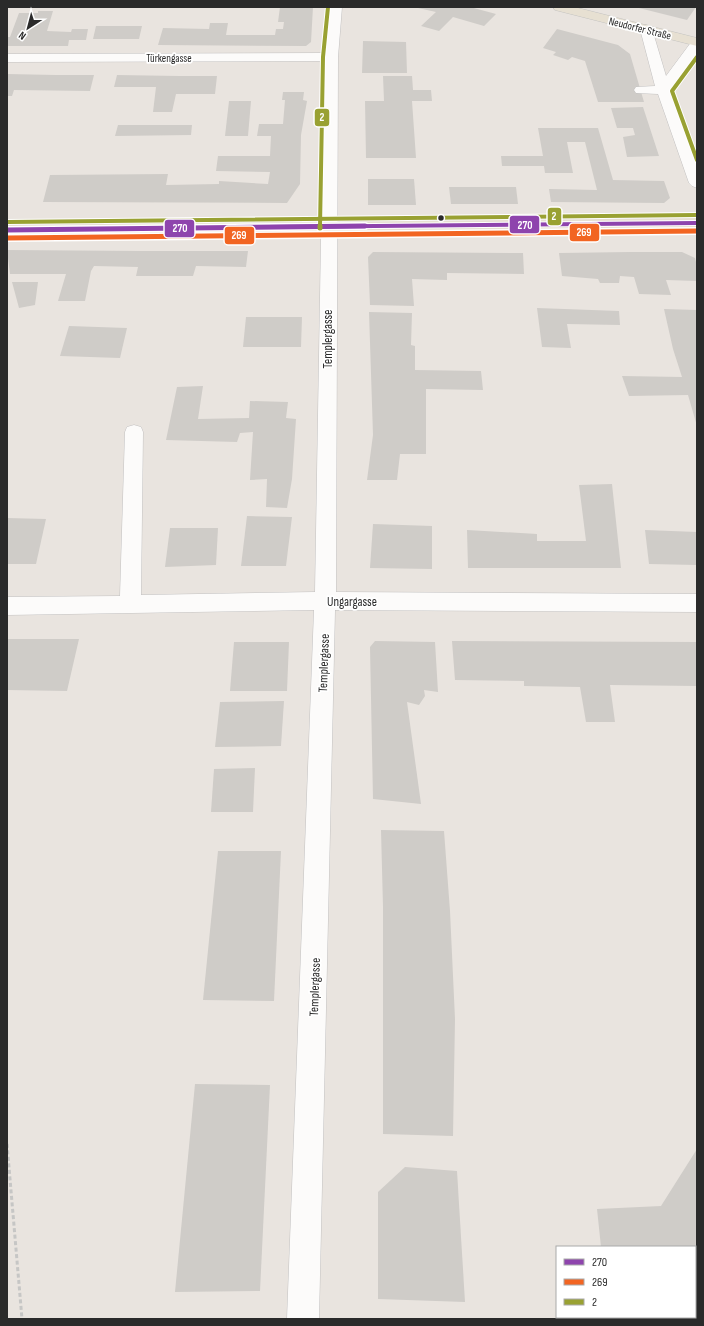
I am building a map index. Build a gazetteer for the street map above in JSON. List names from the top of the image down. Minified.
{"streets":{"main road":["Neudorfer Straße"],"street":["Türkengasse","Templergasse","Ungargasse"]},"crossings":[["Türkengasse","Templergasse"],["Templergasse","Ungargasse"]],"lines":["transit line 2","transit line 270","transit line 269"],"legend":["270","269","2"],"north":"bottom left"}
